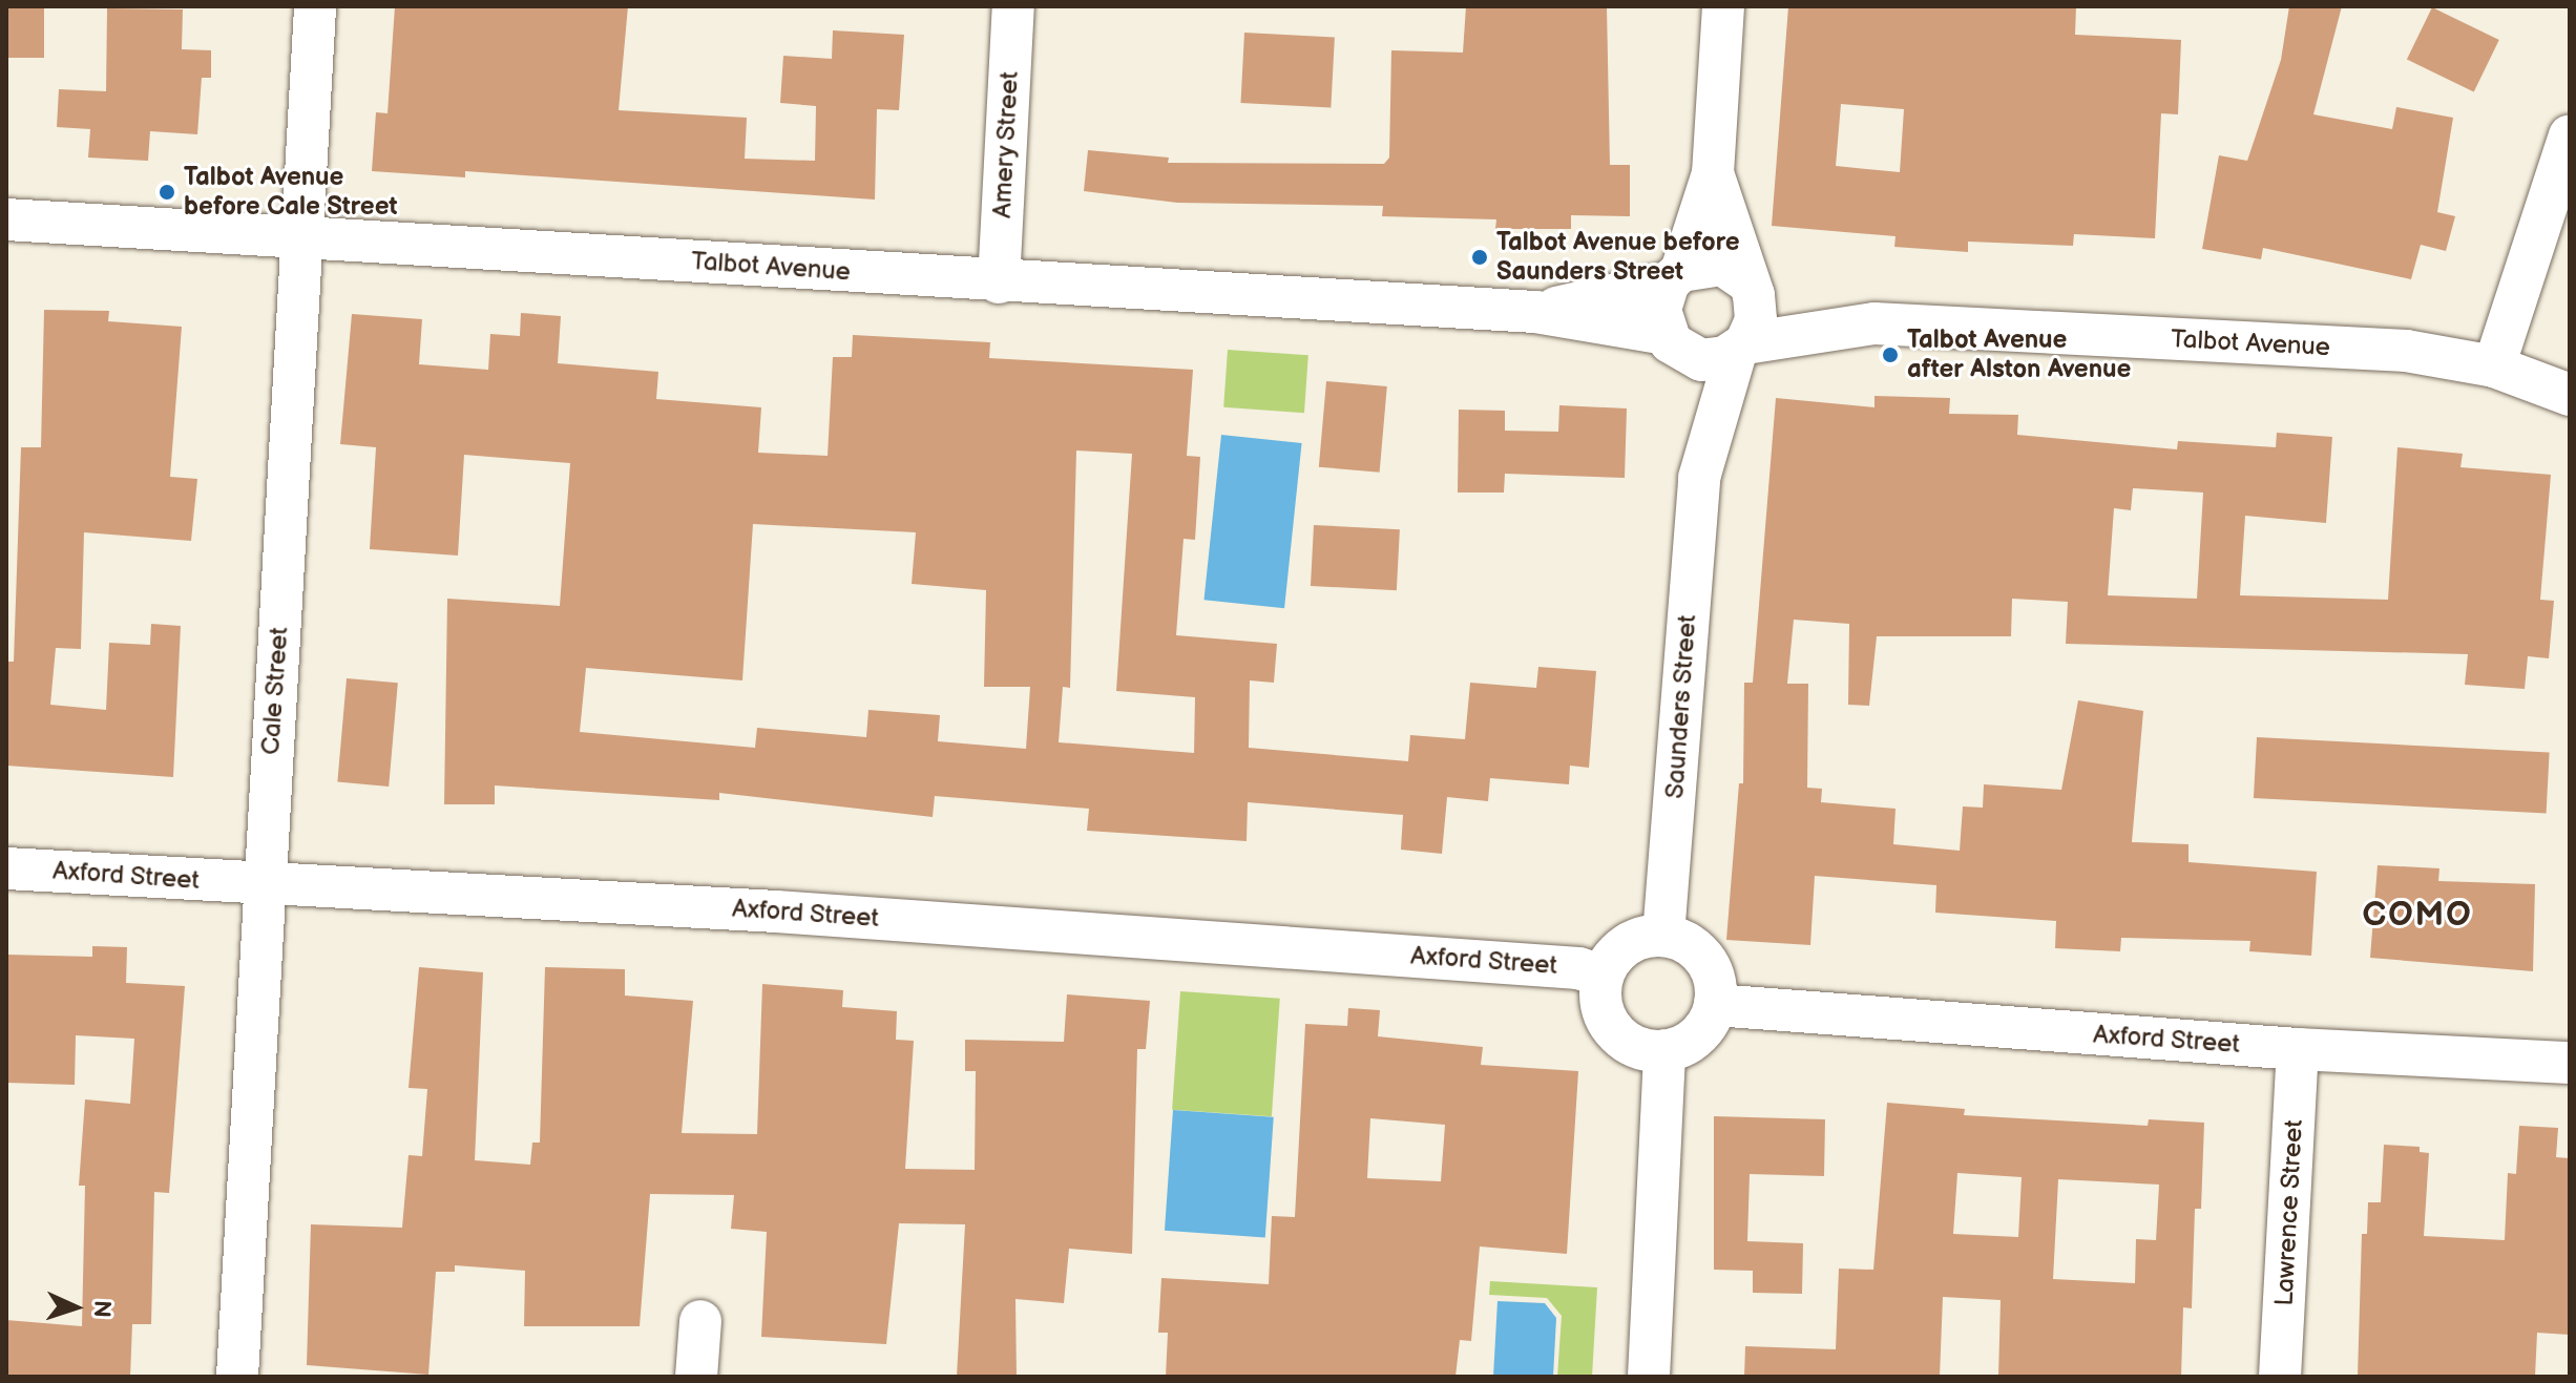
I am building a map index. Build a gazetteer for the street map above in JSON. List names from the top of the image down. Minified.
{"streets":{"street":["Amery Street","Talbot Avenue","Cale Street","Saunders Street","Axford Street","Lawrence Street"]},"crossings":[["Amery Street","Talbot Avenue"],["Talbot Avenue","Cale Street"],["Talbot Avenue","Saunders Street"],["Cale Street","Axford Street"],["Saunders Street","Axford Street"],["Axford Street","Lawrence Street"]],"districts":["COMO"],"places":["Talbot Avenue before Cale Street","Talbot Avenue before Saunders Street","Talbot Avenue after Alston Avenue"],"north":"right"}
